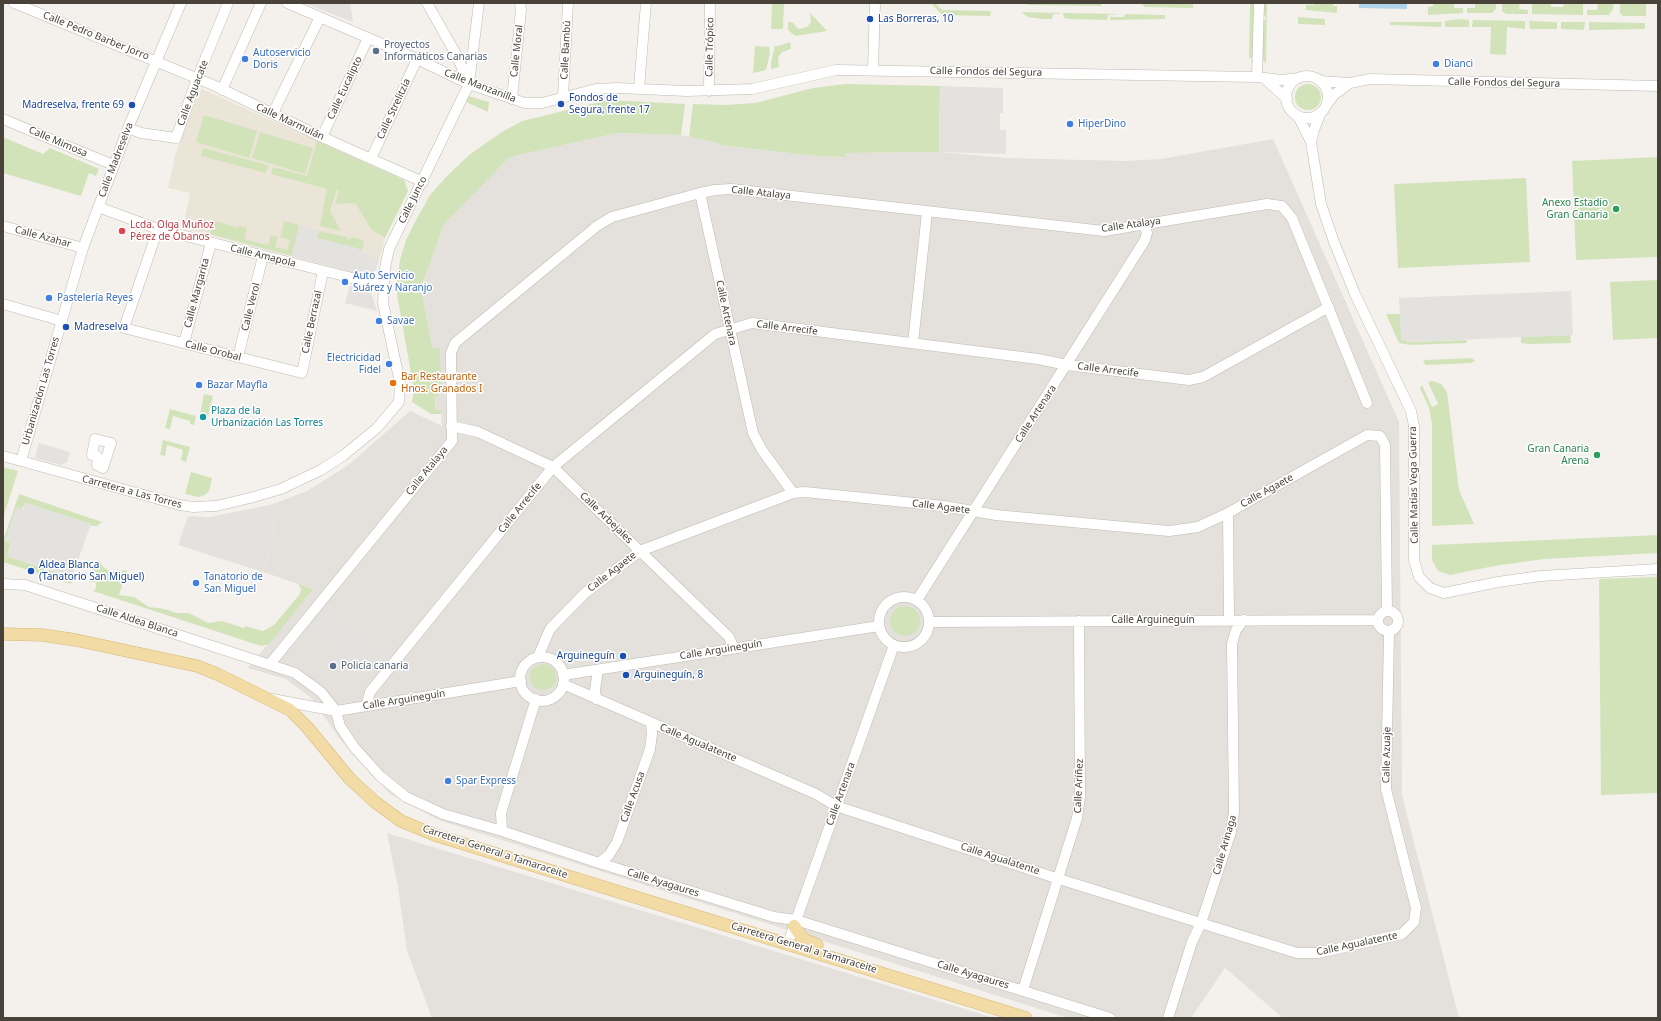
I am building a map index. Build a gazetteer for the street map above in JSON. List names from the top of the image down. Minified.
{"streets":{"main road":["Carretera General a Tamaraceite"],"street":["Calle Pedro Barber Jorro","Calle Trópico","Calle Bambú","Calle Moral","Calle Fondos del Segura","Calle Manzanilla","Calle Eucalipto","Calle Aguacate","Calle Strelitzia","Calle Marmulán","Calle Mimosa","Calle Madreselva","Calle Atalaya","Calle Junco","Calle Azahar","Calle Amapola","Calle Margarita","Calle Verol","Calle Artenara","Calle Berrazal","Calle Arrecife","Calle Orobal","Urbanización Las Torres","Calle Matías Vega Guerra","Calle Agaete","Carretera a Las Torres","Calle Arbejales","Calle Arguineguín","Calle Aldea Blanca","Calle Agualatente","Calle Azuaje","Calle Aríñez","Calle Acusa","Calle Arinaga","Calle Ayagaures"]},"crossings":[["Calle Pedro Barber Jorro","Calle Marmulán"],["Calle Pedro Barber Jorro","Calle Madreselva"],["Calle Trópico","Calle Fondos del Segura"],["Calle Trópico","Calle Manzanilla"],["Calle Bambú","Calle Manzanilla"],["Calle Moral","Calle Manzanilla"],["Calle Fondos del Segura","Calle Manzanilla"],["Calle Fondos del Segura","Calle Matías Vega Guerra"],["Calle Manzanilla","Calle Eucalipto"],["Calle Manzanilla","Calle Strelitzia"],["Calle Manzanilla","Calle Junco"],["Calle Eucalipto","Calle Marmulán"],["Calle Aguacate","Calle Marmulán"],["Calle Aguacate","Calle Madreselva"],["Calle Strelitzia","Calle Marmulán"],["Calle Marmulán","Calle Madreselva"],["Calle Marmulán","Calle Junco"],["Calle Mimosa","Calle Madreselva"],["Calle Madreselva","Calle Azahar"],["Calle Madreselva","Calle Amapola"],["Calle Madreselva","Urbanización Las Torres"],["Calle Atalaya","Calle Artenara"],["Calle Atalaya","Calle Arrecife"],["Calle Atalaya","Calle Arbejales"],["Calle Atalaya","Calle Aldea Blanca"],["Calle Atalaya","Calle Ayagaures"],["Calle Junco","Calle Amapola"],["Calle Junco","Carretera a Las Torres"],["Calle Amapola","Calle Margarita"],["Calle Amapola","Calle Verol"],["Calle Amapola","Calle Berrazal"],["Calle Amapola","Calle Orobal"],["Calle Margarita","Calle Orobal"],["Calle Verol","Calle Orobal"],["Calle Artenara","Calle Arrecife"],["Calle Artenara","Calle Agaete"],["Calle Artenara","Calle Arguineguín"],["Calle Artenara","Calle Agualatente"],["Calle Artenara","Carretera General a Tamaraceite"],["Calle Artenara","Calle Ayagaures"],["Calle Berrazal","Calle Orobal"],["Calle Arrecife","Calle Arbejales"],["Calle Arrecife","Calle Arguineguín"],["Urbanización Las Torres","Carretera a Las Torres"],["Calle Agaete","Calle Arbejales"],["Calle Agaete","Calle Arguineguín"],["Calle Agaete","Calle Agualatente"],["Calle Agaete","Calle Azuaje"],["Calle Arbejales","Calle Arguineguín"],["Calle Arguineguín","Calle Agualatente"],["Calle Arguineguín","Calle Azuaje"],["Calle Arguineguín","Calle Aríñez"],["Calle Arguineguín","Calle Arinaga"],["Calle Arguineguín","Carretera General a Tamaraceite"],["Calle Arguineguín","Calle Ayagaures"],["Calle Aldea Blanca","Calle Ayagaures"],["Calle Agualatente","Calle Azuaje"],["Calle Agualatente","Calle Aríñez"],["Calle Agualatente","Calle Acusa"],["Calle Agualatente","Calle Arinaga"],["Calle Aríñez","Calle Ayagaures"],["Calle Acusa","Calle Ayagaures"]],"places":["Las Borreras, 10","Proyectos Informáticos Canarias","Autoservicio Doris","Dianci","Fondos de Segura, frente 17","Madreselva, frente 69","HiperDino","Anexo Estadio Gran Canaria","Lcda. Olga Muñoz Pérez de Óbanos","Auto Servicio Suárez y Naranjo","Pastelería Reyes","Savae","Madreselva","Electricidad Fidel","Bar Restaurante Hnos. Granados I","Bazar Mayfla","Plaza de la Urbanización Las Torres","Gran Canaria Arena","Aldea Blanca (Tanatorio San Miguel)","Tanatorio de San Miguel","Arguineguín","Policía canaria","Arguineguín, 8","Spar Express"]}
